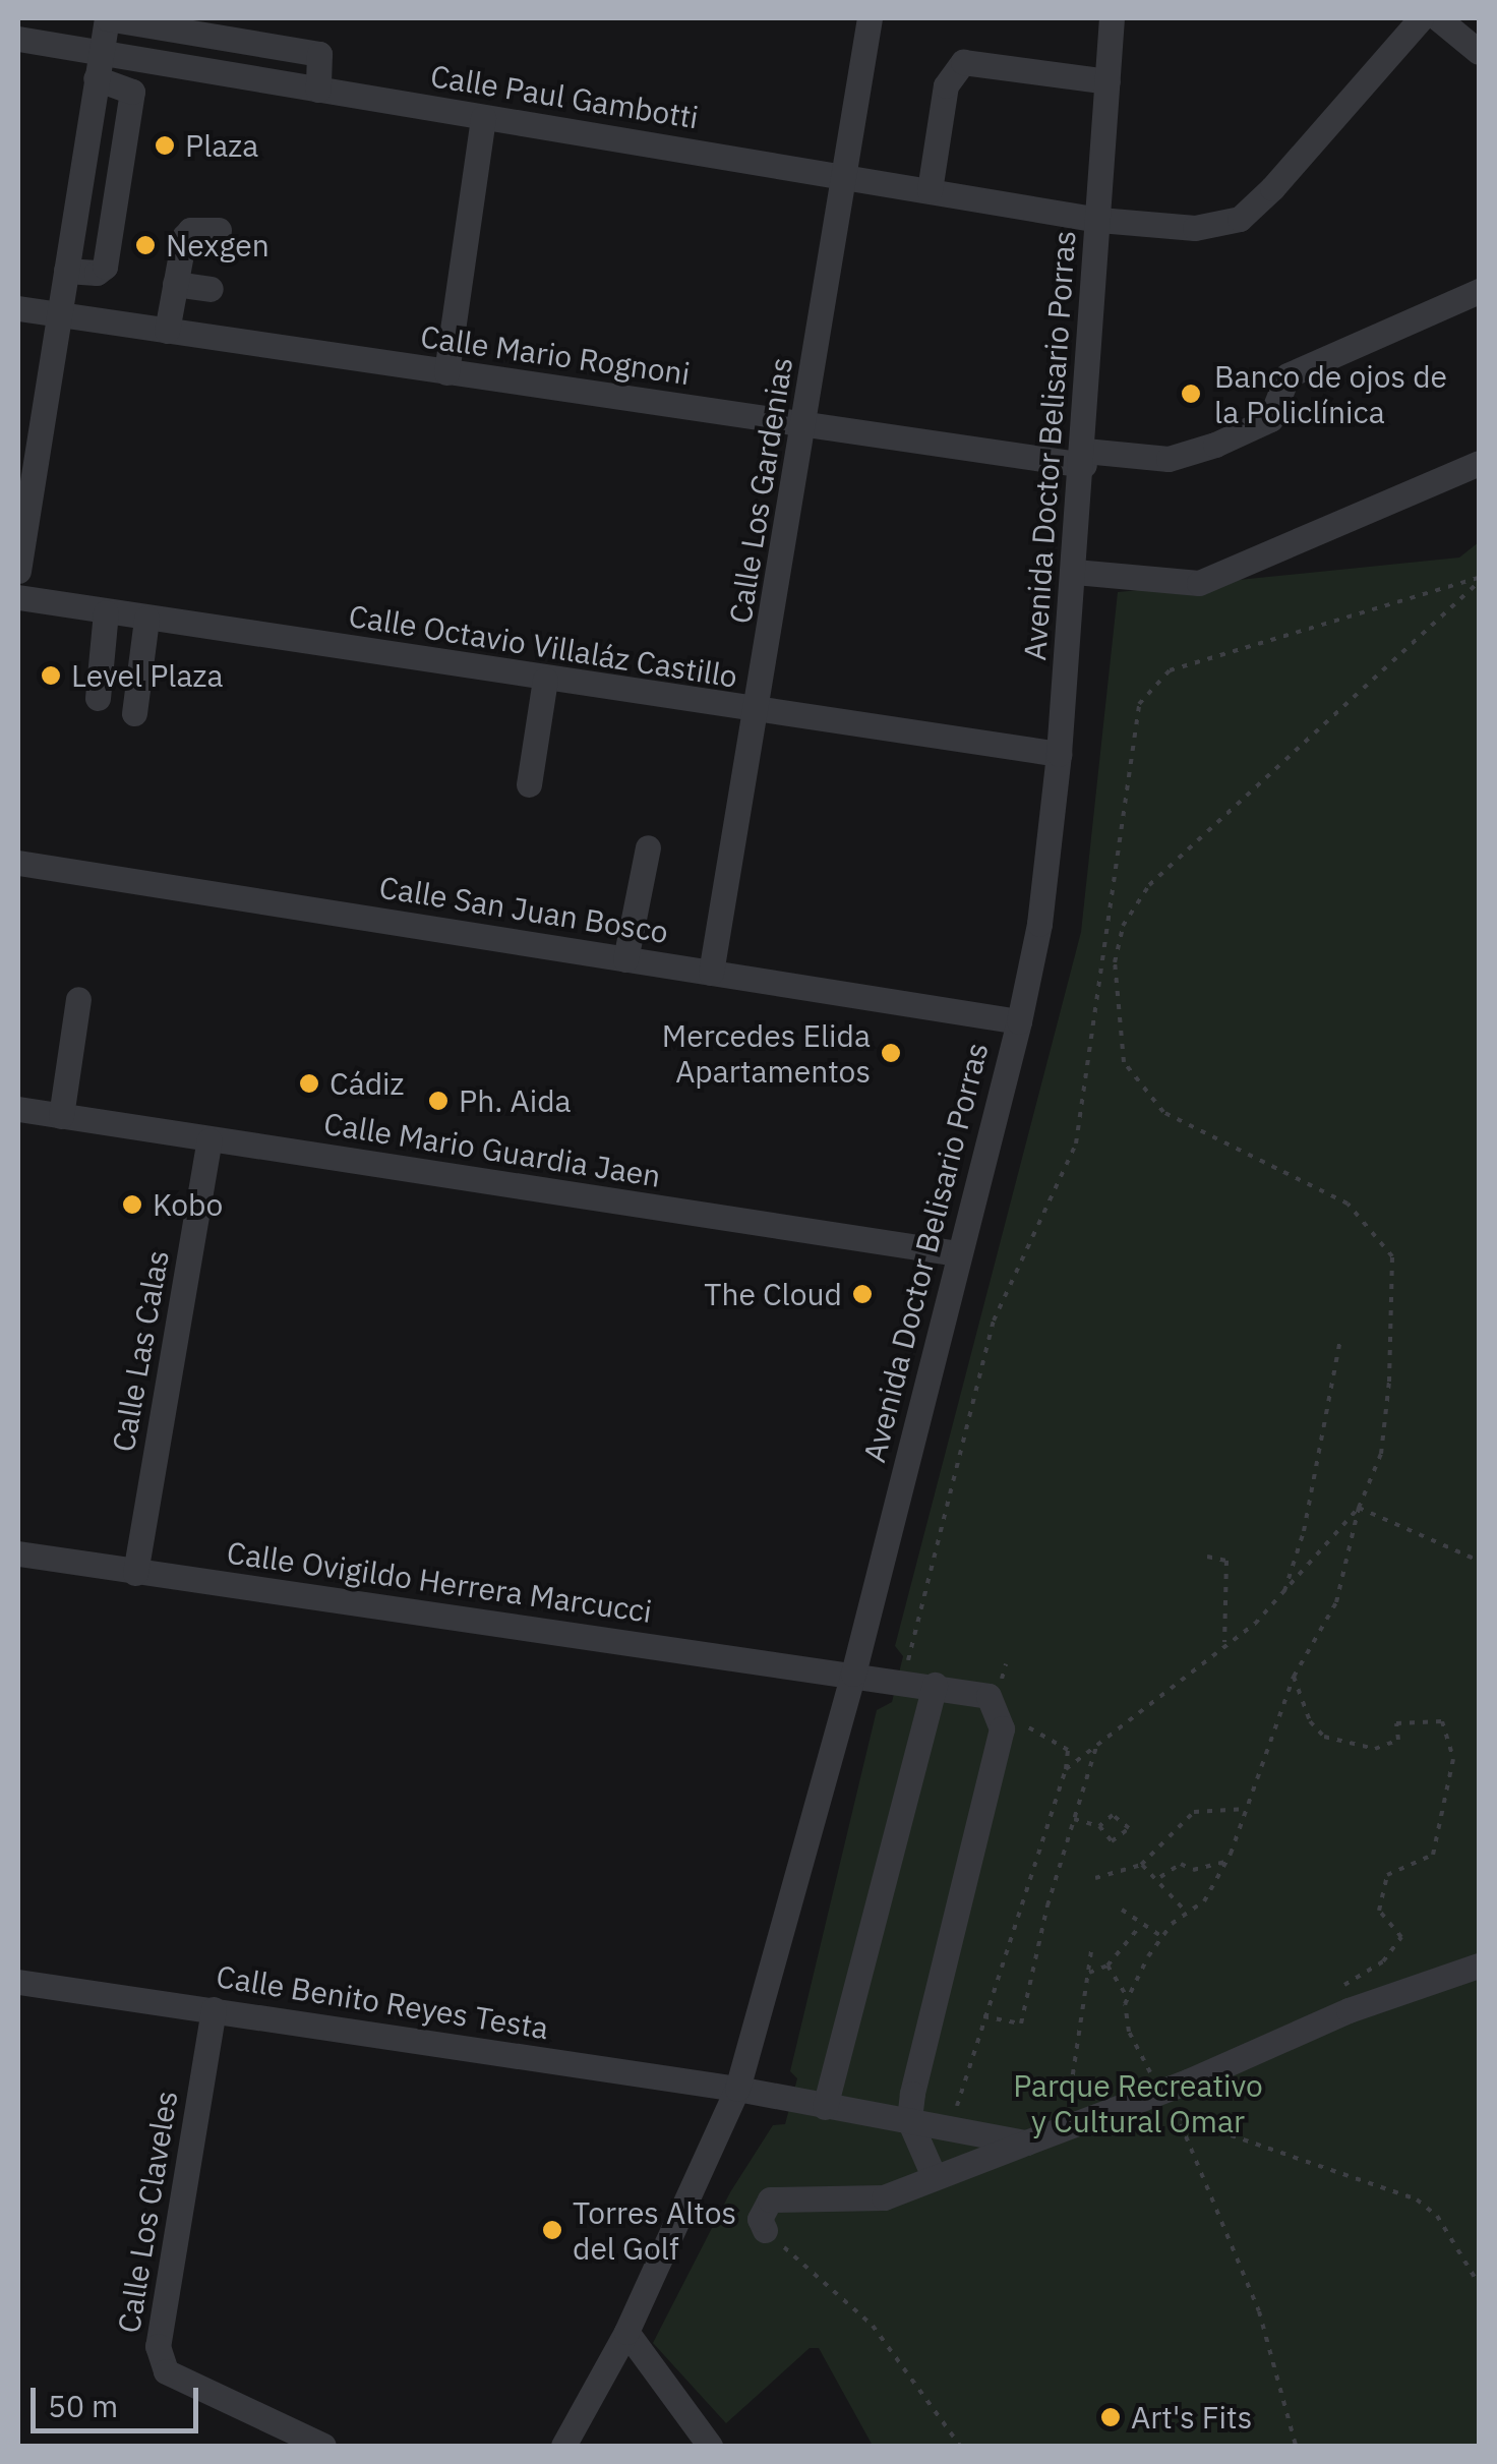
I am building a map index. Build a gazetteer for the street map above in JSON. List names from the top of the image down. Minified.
{"streets":{"street":["Calle Paul Gambotti","Calle Mario Rognoni","Avenida Doctor Belisario Porras","Calle Los Gardenias","Calle Octavio Villaláz Castillo","Calle San Juan Bosco","Calle Mario Guardia Jaen","Calle Las Calas","Calle Ovigildo Herrera Marcucci","Calle Benito Reyes Testa","Calle Los Claveles"]},"crossings":[["Calle Paul Gambotti","Avenida Doctor Belisario Porras"],["Calle Paul Gambotti","Calle Los Gardenias"],["Calle Mario Rognoni","Avenida Doctor Belisario Porras"],["Calle Mario Rognoni","Calle Los Gardenias"],["Avenida Doctor Belisario Porras","Calle Octavio Villaláz Castillo"],["Avenida Doctor Belisario Porras","Calle San Juan Bosco"],["Avenida Doctor Belisario Porras","Calle Mario Guardia Jaen"],["Avenida Doctor Belisario Porras","Calle Ovigildo Herrera Marcucci"],["Avenida Doctor Belisario Porras","Calle Benito Reyes Testa"],["Calle Los Gardenias","Calle Octavio Villaláz Castillo"],["Calle Los Gardenias","Calle San Juan Bosco"],["Calle Mario Guardia Jaen","Calle Las Calas"],["Calle Las Calas","Calle Ovigildo Herrera Marcucci"],["Calle Ovigildo Herrera Marcucci","Calle Benito Reyes Testa"],["Calle Benito Reyes Testa","Calle Los Claveles"]],"parks":["Parque Recreativo y Cultural Omar"],"places":["Plaza","Nexgen","Banco de ojos de la Policlínica","Level Plaza","Mercedes Elida Apartamentos","Cádiz","Ph. Aida","Kobo","The Cloud","Torres Altos del Golf","Art's Fits"],"scale_bar":"50 m"}
